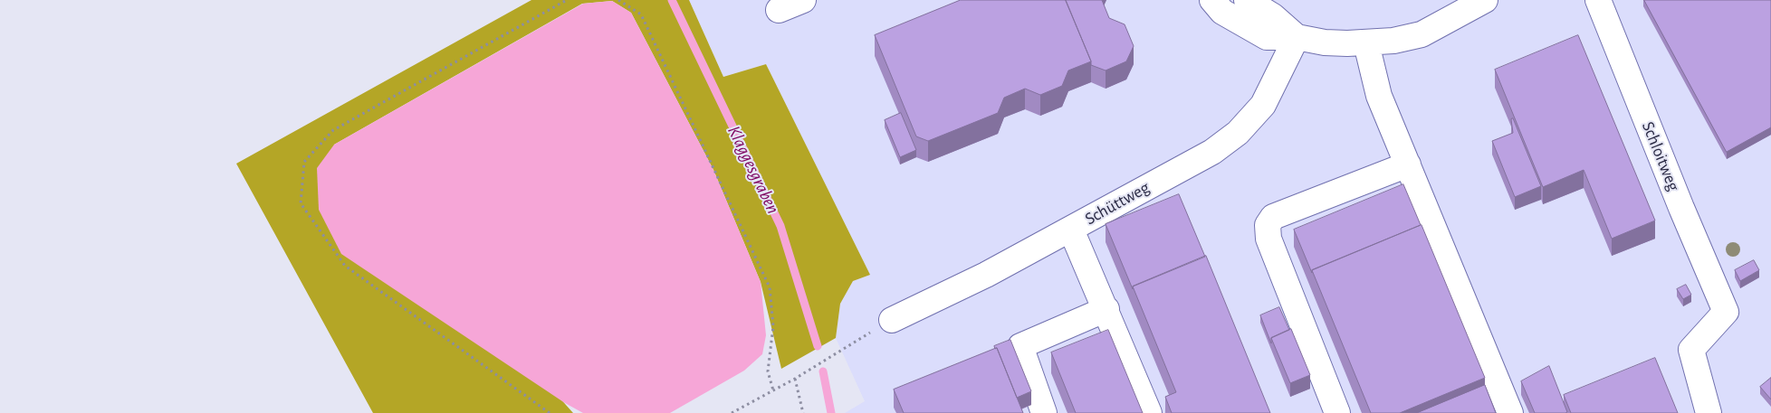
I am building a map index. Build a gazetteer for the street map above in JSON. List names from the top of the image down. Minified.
{"streets":{"street":["Schloitweg","Schüttweg"]},"water":["Klaggesgraben"]}
